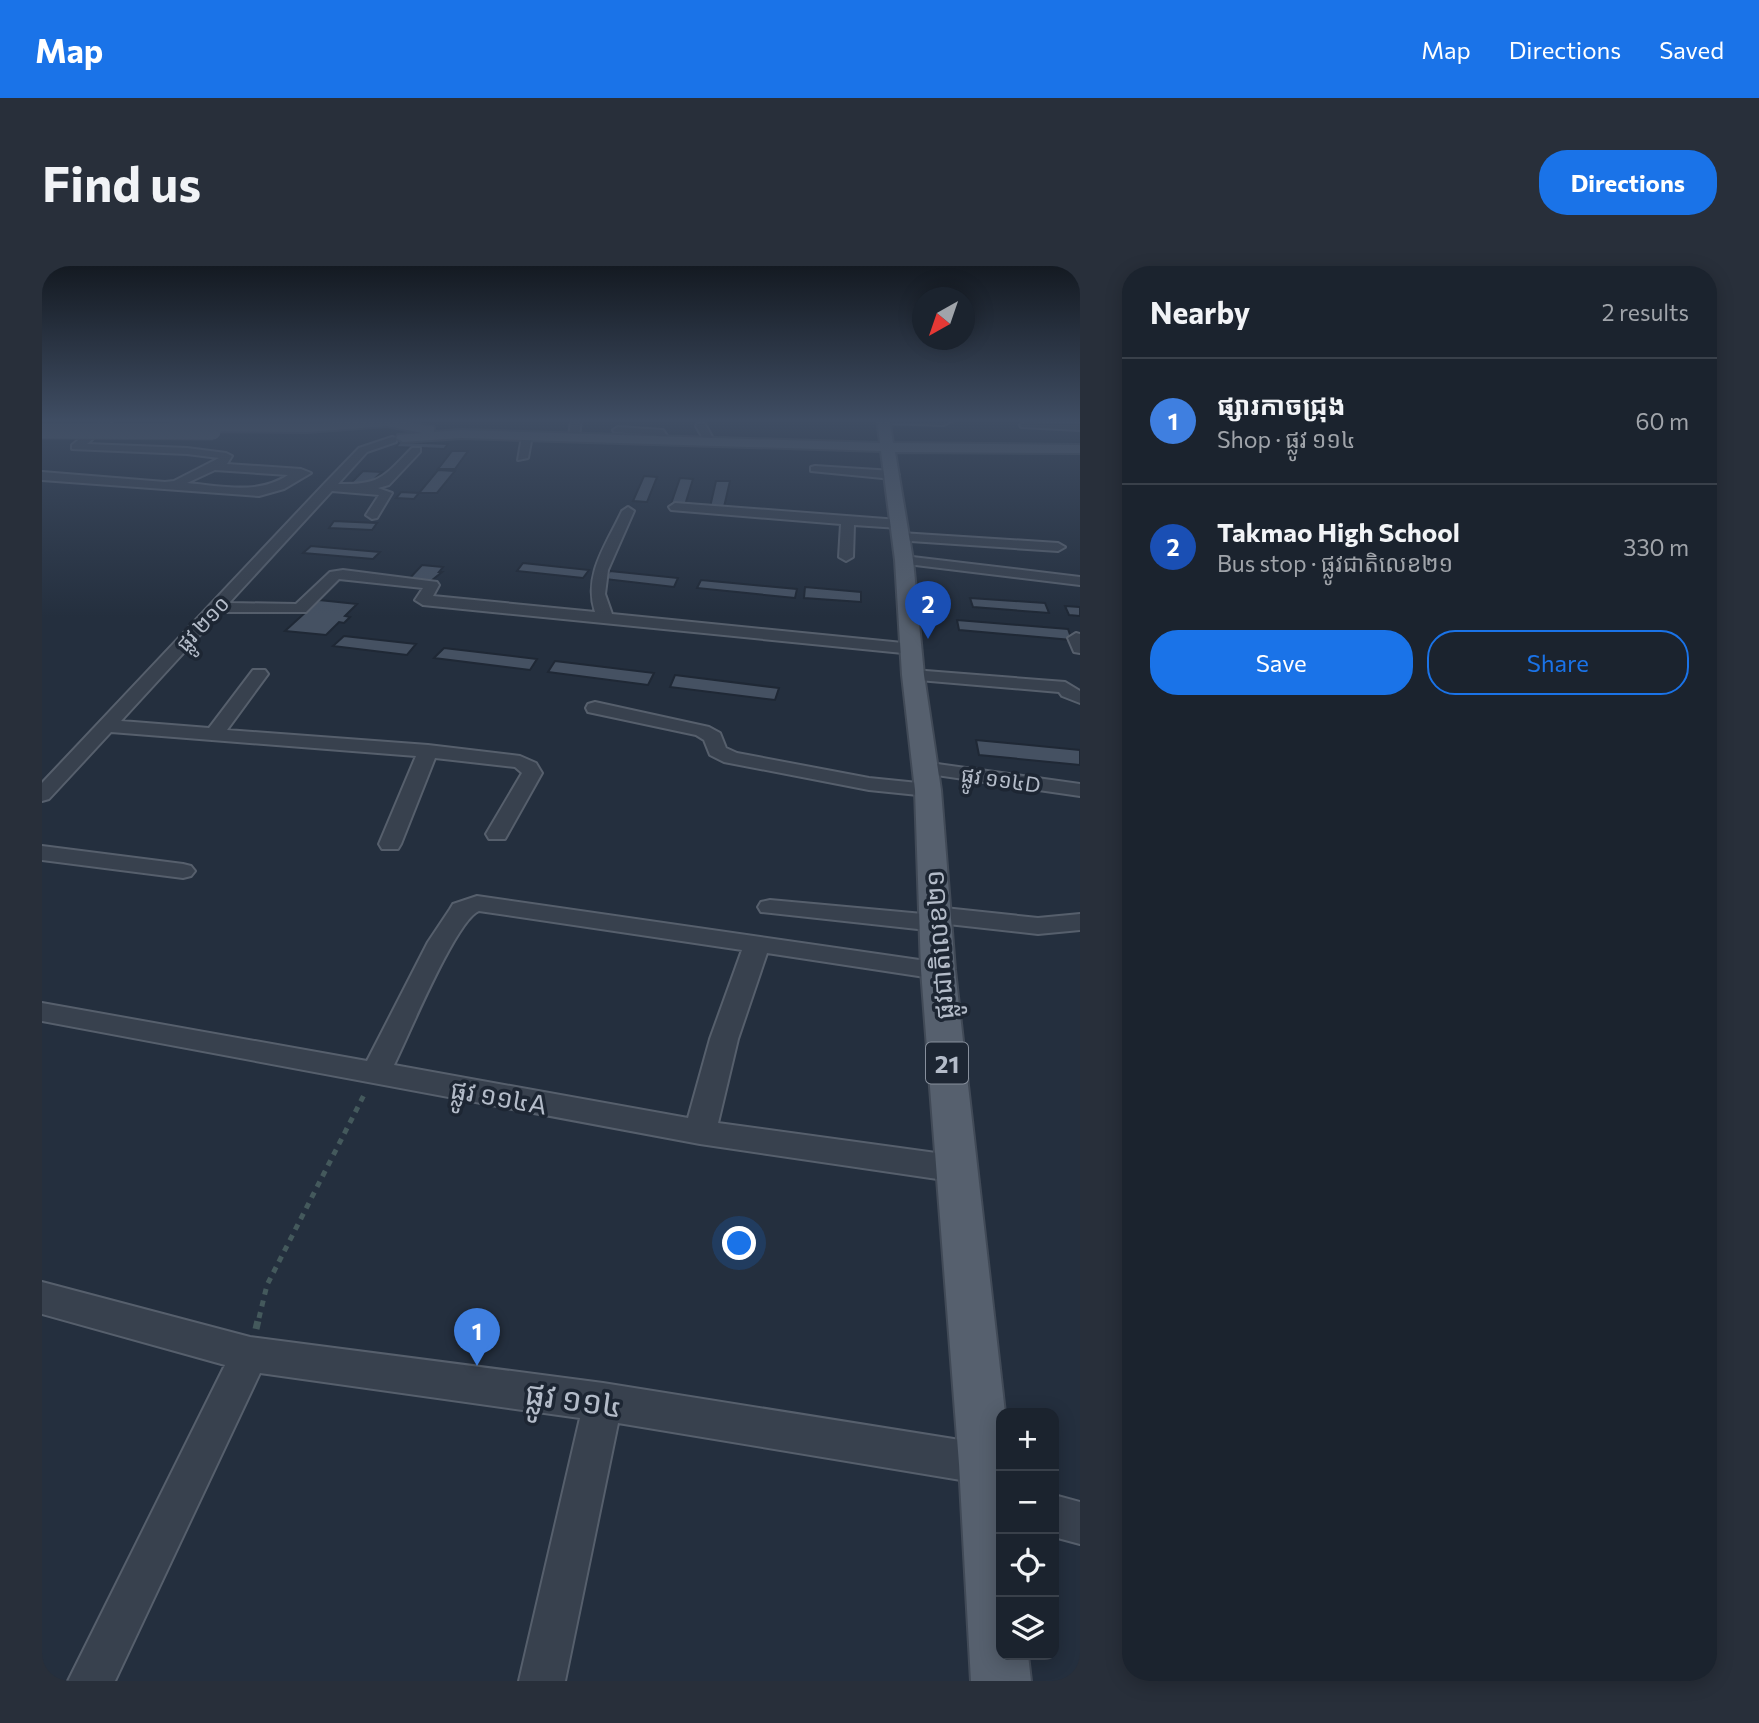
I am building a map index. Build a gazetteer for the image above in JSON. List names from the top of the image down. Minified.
{"streets":{"main road":["ផ្លូវជាតិលេខ២១","21"],"street":["ផ្លូវ ២១០","ផ្លូវ ១១៤D","ផ្លូវ ១១៤A","ផ្លូវ ១១៤"]},"crossings":[["ផ្លូវ ១១៤D","ផ្លូវជាតិលេខ២១"],["ផ្លូវជាតិលេខ២១","ផ្លូវ ១១៤A"],["ផ្លូវជាតិលេខ២១","ផ្លូវ ១១៤"]],"north":"bottom left","page":{"header":"Map","nav":["Map","Directions","Saved"],"buttons":["Directions",["Save","Share"]],"title":"Find us","heading":["Nearby","2 results"],"list":[{"mark":"1","name":"ផ្សារកាចជ្រុង","note":"Shop · ផ្លូវ ១១៤","value":"60 m"},{"mark":"2","name":"Takmao High School","note":"Bus stop · ផ្លូវជាតិលេខ២១","value":"330 m"}],"pins":["2","1"],"map_buttons":["+","−"]}}
